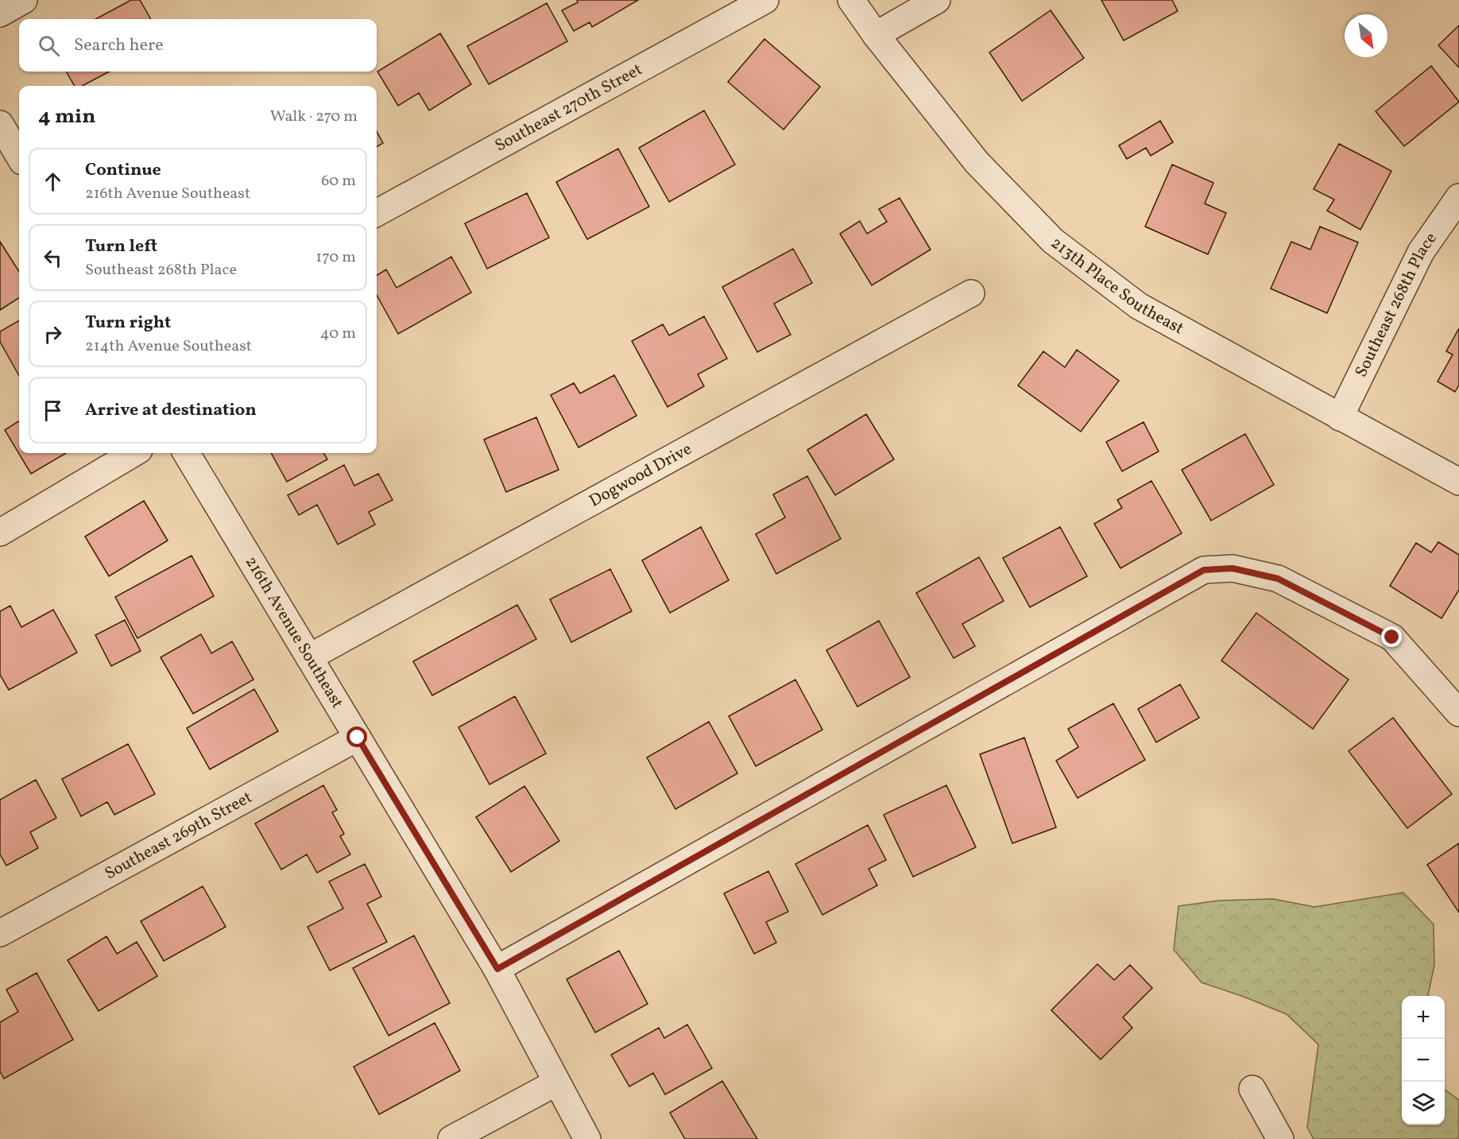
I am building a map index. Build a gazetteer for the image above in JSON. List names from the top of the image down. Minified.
{"streets":{"street":["Southeast 270th Street","213th Place Southeast","Southeast 268th Place","Dogwood Drive","216th Avenue Southeast","Southeast 269th Street"]},"crossings":[["213th Place Southeast","Southeast 268th Place"],["Dogwood Drive","216th Avenue Southeast"],["216th Avenue Southeast","Southeast 269th Street"]],"north":"bottom right","page":{"search":"Search here","heading":["4 min","Walk · 270 m"],"list":[["Continue","216th Avenue Southeast","60 m"],["Turn left","Southeast 268th Place","170 m"],["Turn right","214th Avenue Southeast","40 m"],"Arrive at destination"],"map_buttons":["+","−"]}}
